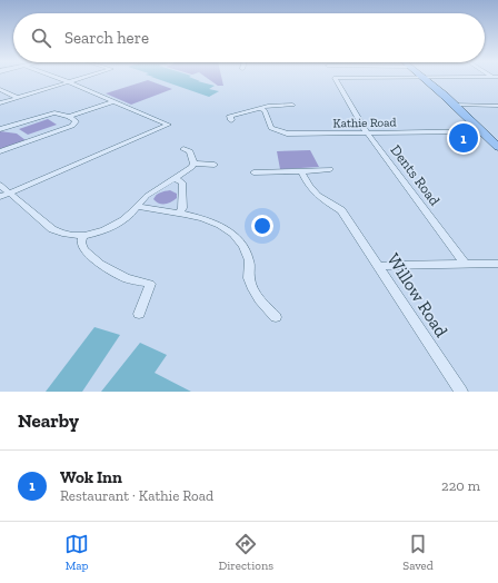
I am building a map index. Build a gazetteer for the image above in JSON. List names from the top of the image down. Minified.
{"streets":{"street":["Kathie Road","Dents Road","Willow Road"]},"crossings":[["Kathie Road","Dents Road"]],"page":{"search":"Search here","pins":"1","heading":"Nearby","list":[{"mark":"1","name":"Wok Inn","note":"Restaurant · Kathie Road","value":"220 m"}],"nav":["Map","Directions","Saved"]}}
